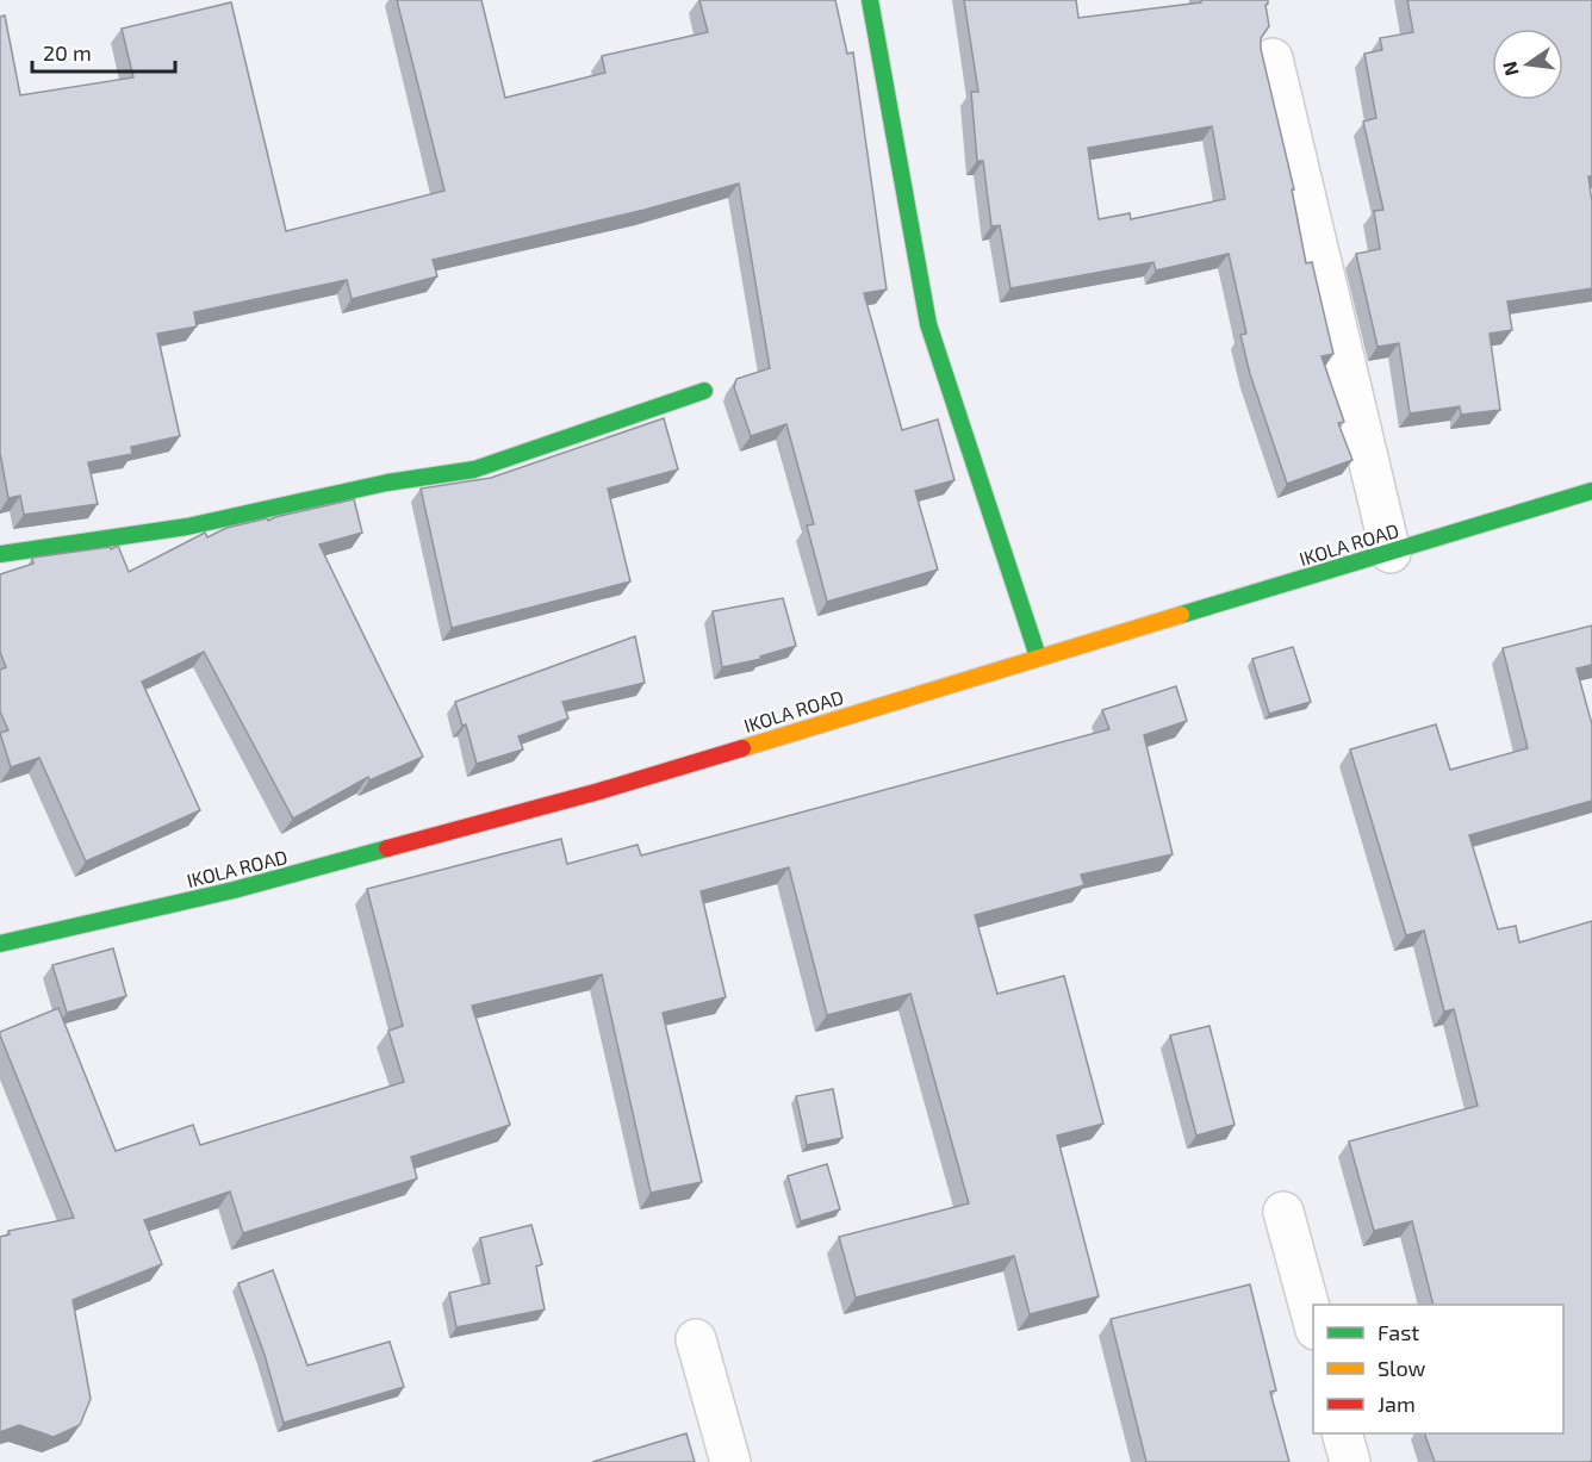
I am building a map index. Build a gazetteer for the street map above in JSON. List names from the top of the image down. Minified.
{"streets":{"street":["IKOLA ROAD"]},"legend":["Fast","Slow","Jam"],"scale_bar":"20 m","north":"left"}
